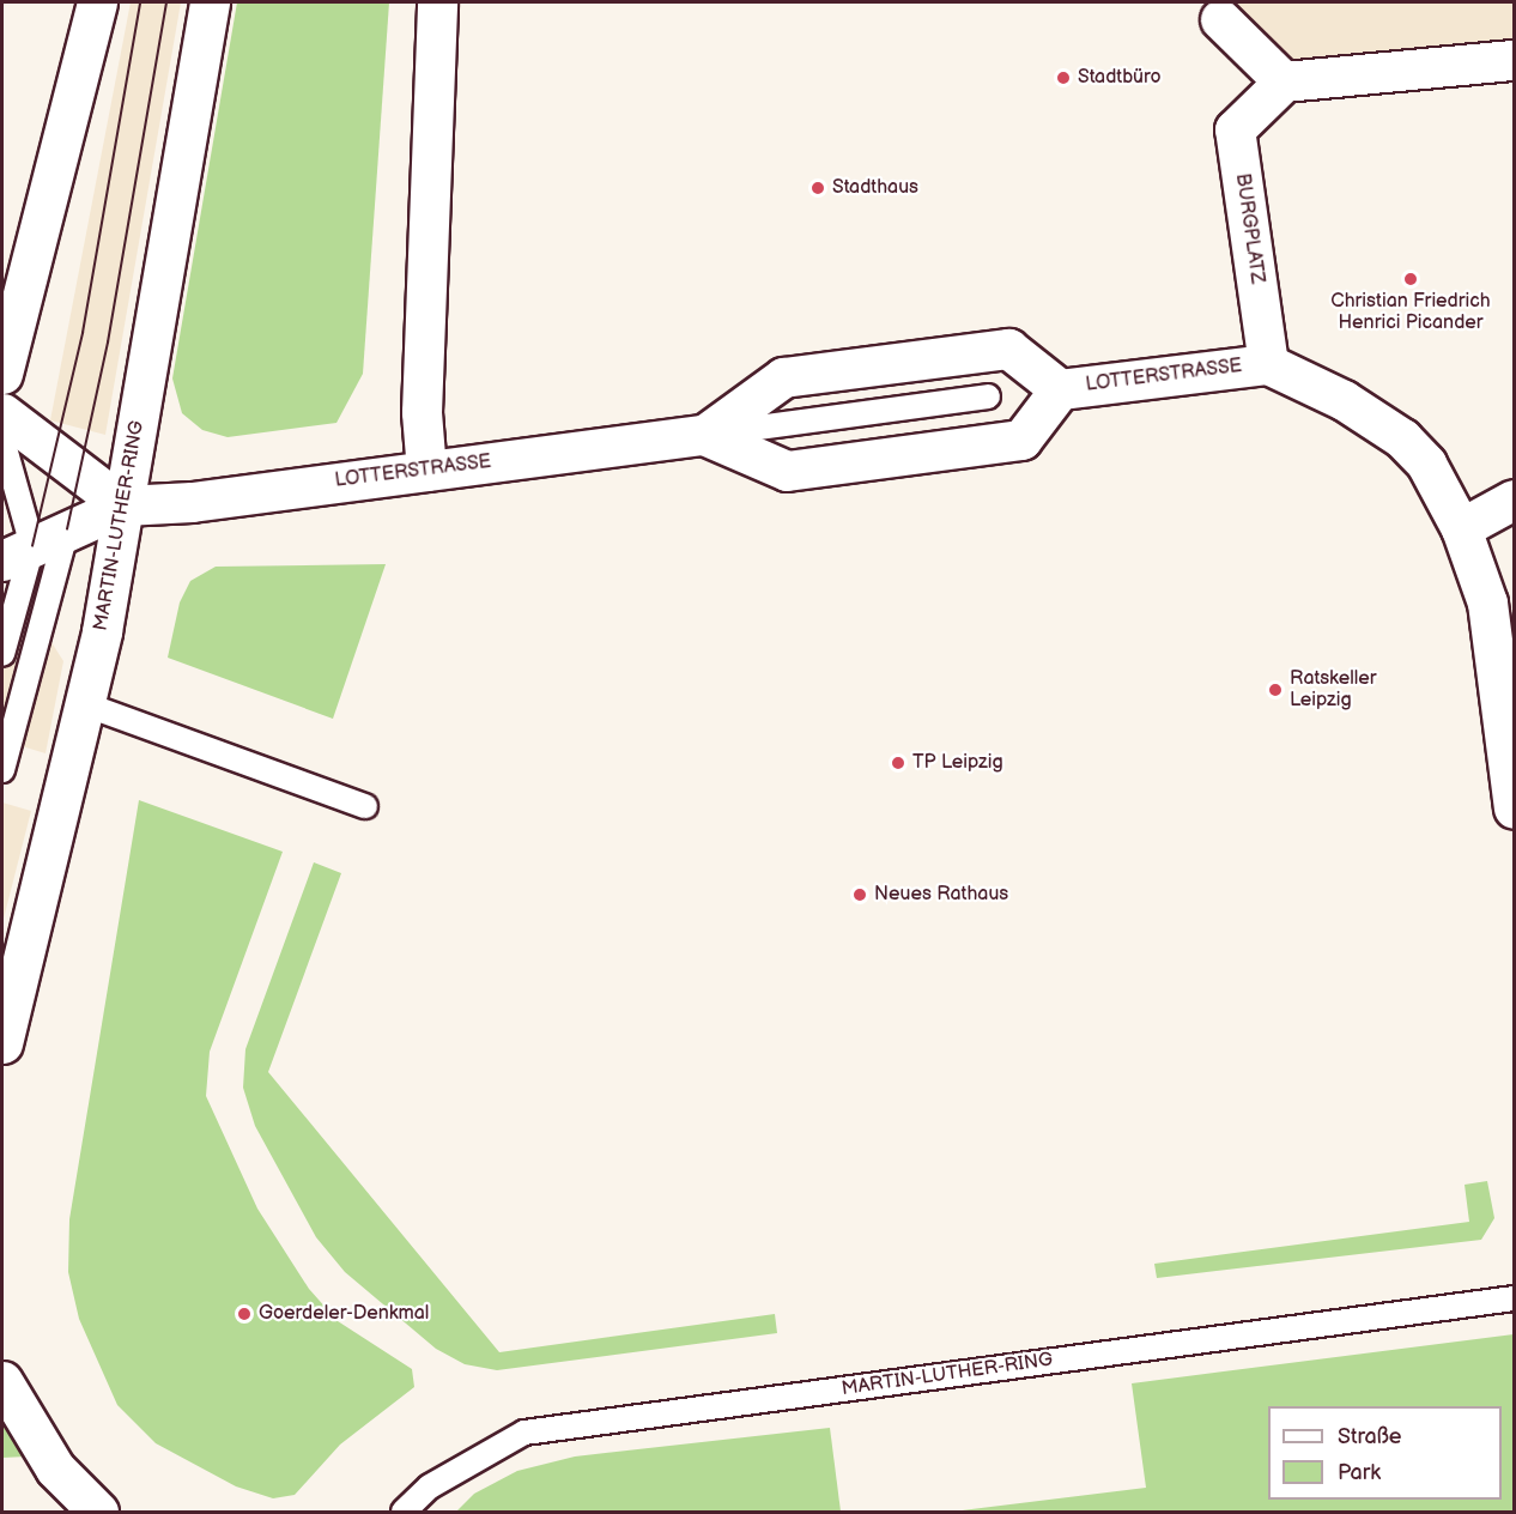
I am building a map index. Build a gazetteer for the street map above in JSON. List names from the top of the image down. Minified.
{"streets":{"street":["BURGPLATZ","LOTTERSTRASSE","MARTIN-LUTHER-RING"]},"crossings":[["BURGPLATZ","LOTTERSTRASSE"],["LOTTERSTRASSE","MARTIN-LUTHER-RING"]],"places":["Stadtbüro","Stadthaus","Christian Friedrich Henrici Picander","Ratskeller Leipzig","TP Leipzig","Neues Rathaus","Goerdeler-Denkmal"],"legend":["Straße","Park"]}
